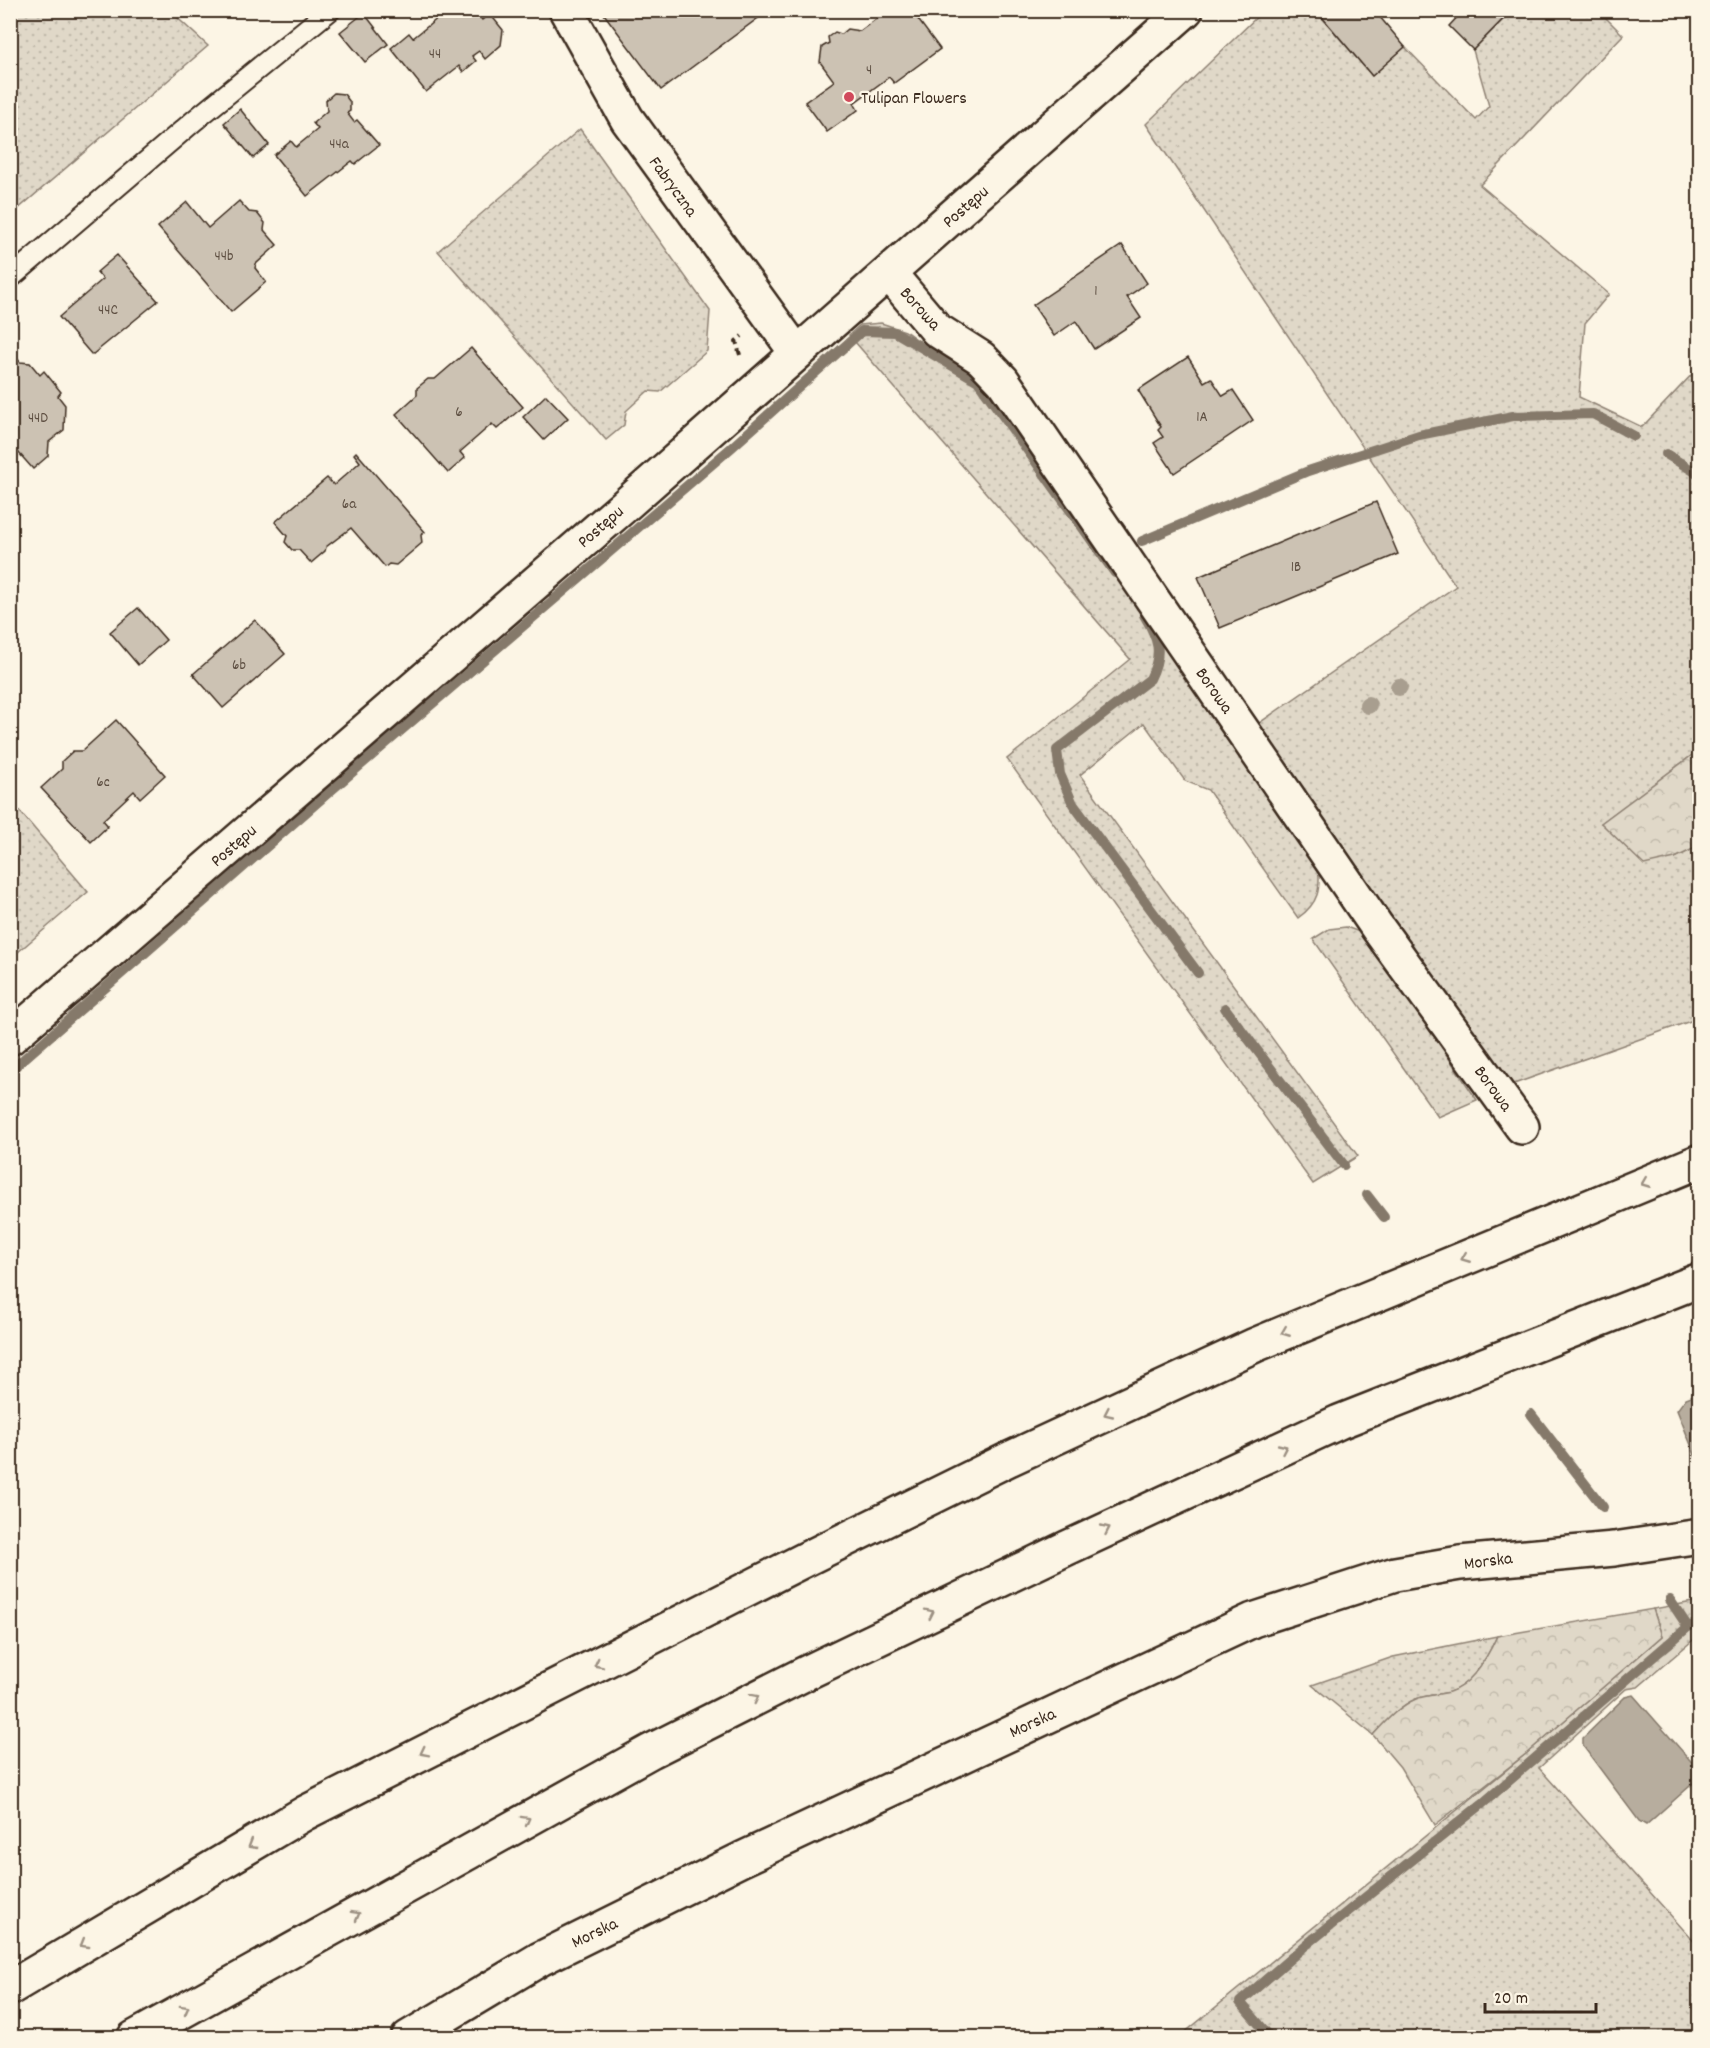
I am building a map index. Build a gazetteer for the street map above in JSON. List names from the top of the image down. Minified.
{"streets":{"main road":["Fabryczna","Postępu","Borowa","Morska"]},"crossings":[["Fabryczna","Postępu"],["Postępu","Borowa"]],"places":["Tulipan Flowers"],"house_numbers":["44","4","44a","44b","1","44C","6","1A","44D","6a","1B","6b","6c"],"scale_bar":"20 m"}
